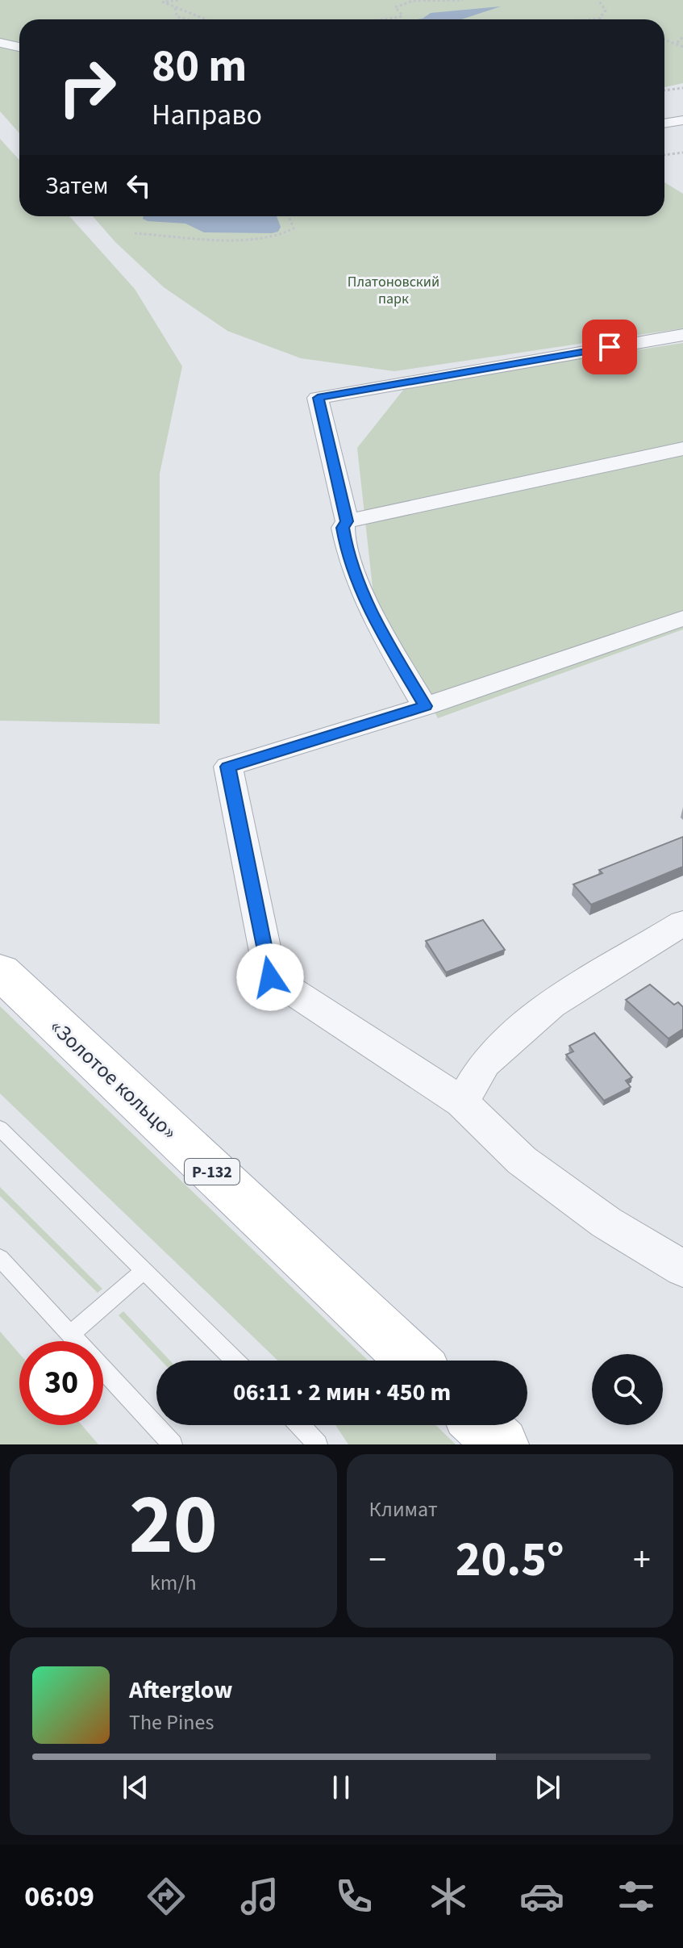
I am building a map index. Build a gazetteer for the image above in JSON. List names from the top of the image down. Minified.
{"streets":{"main road":["«Золотое кольцо»","Р-132"]},"parks":["Платоновский парк"],"page":{"turn":["80 m","Направо"],"then":"Затем","limit":"30","trip":"06:11 · 2 мин · 450 m","tile":[["20","km/h"],"Климат"],"heat":["−","20.5°","+"],"song":["Afterglow","The Pines"],"tabs":"06:09"}}
